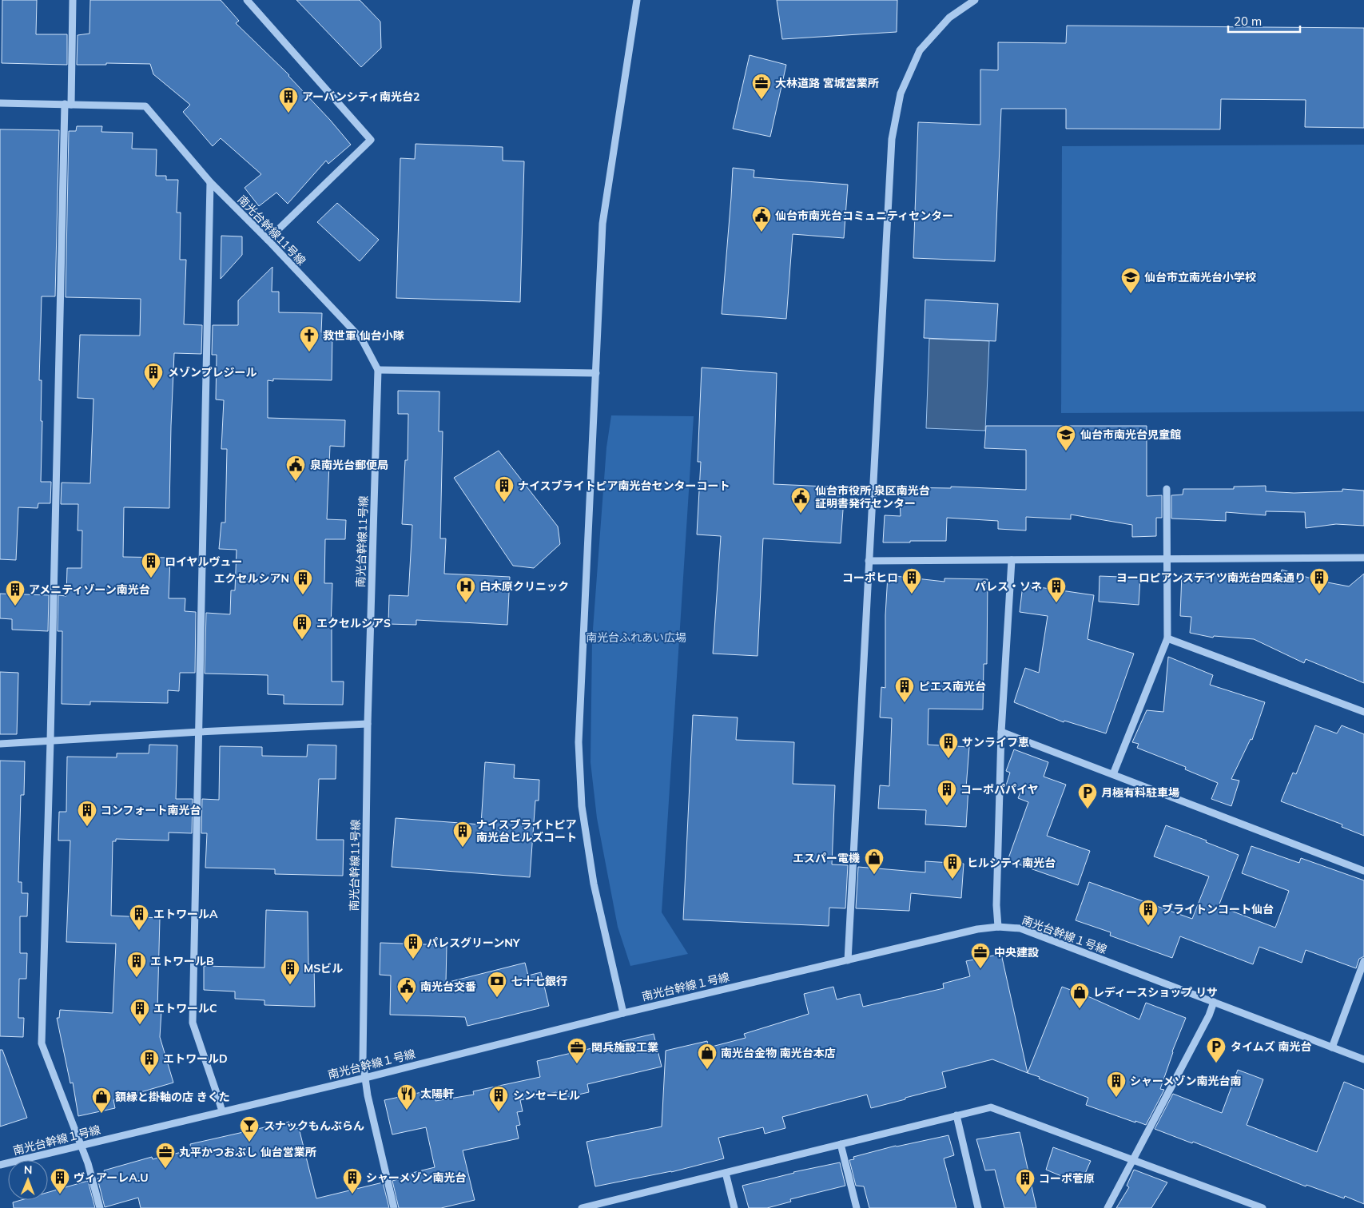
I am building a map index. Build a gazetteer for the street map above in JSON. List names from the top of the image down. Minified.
{"streets":{"street":["南光台幹線11号線","南光台幹線１号線"]},"crossings":[["南光台幹線11号線","南光台幹線１号線"]],"parks":["南光台ふれあい広場"],"places":{"office":["大林道路 宮城営業所","中央建設","関兵施設工業","丸平かつおぶし 仙台営業所"],"building":["アーバンシティ南光台2","メゾンプレジール","ナイスブライトピア南光台センターコート","ロイヤルヴュー","コーポヒロ","ヨーロピアンステイツ南光台四条通り","エクセルシアN","パレス・ソネ","アメニティゾーン南光台","エクセルシアS","ピエス南光台","サンライフ恵","コーポパパイヤ","コンフォート南光台","ナイスブライトピア 南光台ヒルズコート","ヒルシティ南光台","ブライトンコート仙台","エトワールA","パレスグリーンNY","エトワールB","MSビル","エトワールC","エトワールD","シャーメゾン南光台南","シンセービル","ヴィアーレA.U","シャーメゾン南光台","コーポ菅原"],"public building":["仙台市南光台コミュニティセンター","泉南光台郵便局","仙台市役所 泉区南光台 証明書発行センター","南光台交番"],"school or university":["仙台市立南光台小学校","仙台市南光台児童館"],"church":["救世軍 仙台小隊"],"hospital":["白木原クリニック"],"parking":["月極有料駐車場","タイムズ 南光台"],"shop":["エスパー電機","レディースショップ リサ","南光台金物 南光台本店","額縁と掛軸の店 きくた"],"bank":["七十七銀行"],"restaurant":["太陽軒"],"bar":["スナックもんぶらん"]},"scale_bar":"20 m","north":"top"}
